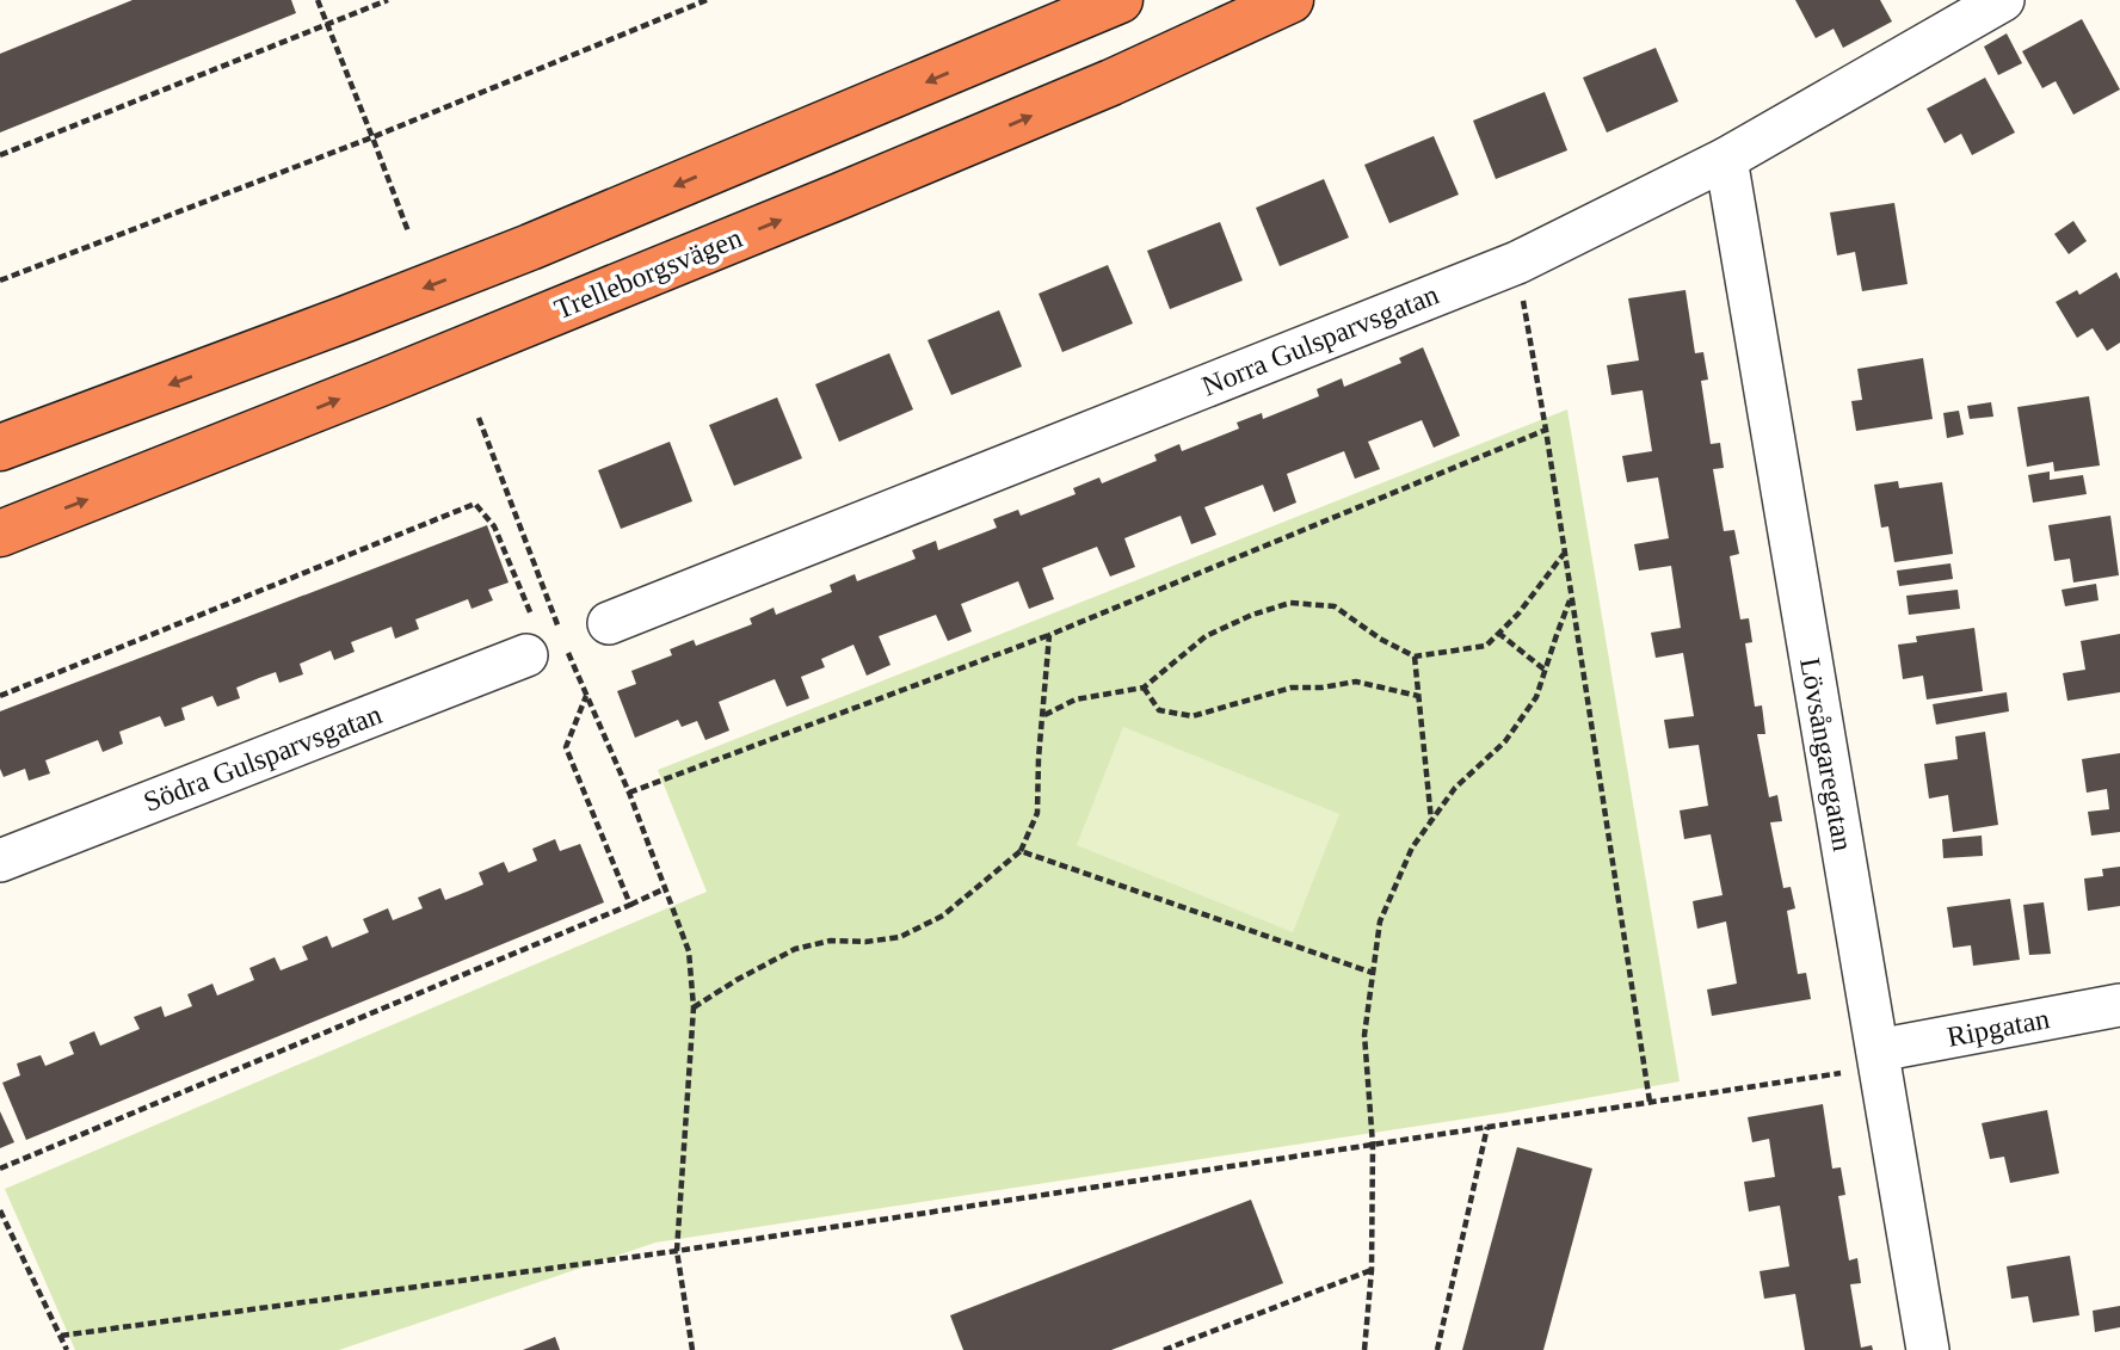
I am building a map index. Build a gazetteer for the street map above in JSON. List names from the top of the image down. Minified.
{"streets":{"highway":["Trelleborgsvägen"],"street":["Norra Gulsparvsgatan","Lövsångaregatan","Södra Gulsparvsgatan","Ripgatan"]},"crossings":[["Norra Gulsparvsgatan","Lövsångaregatan"],["Lövsångaregatan","Ripgatan"]]}
